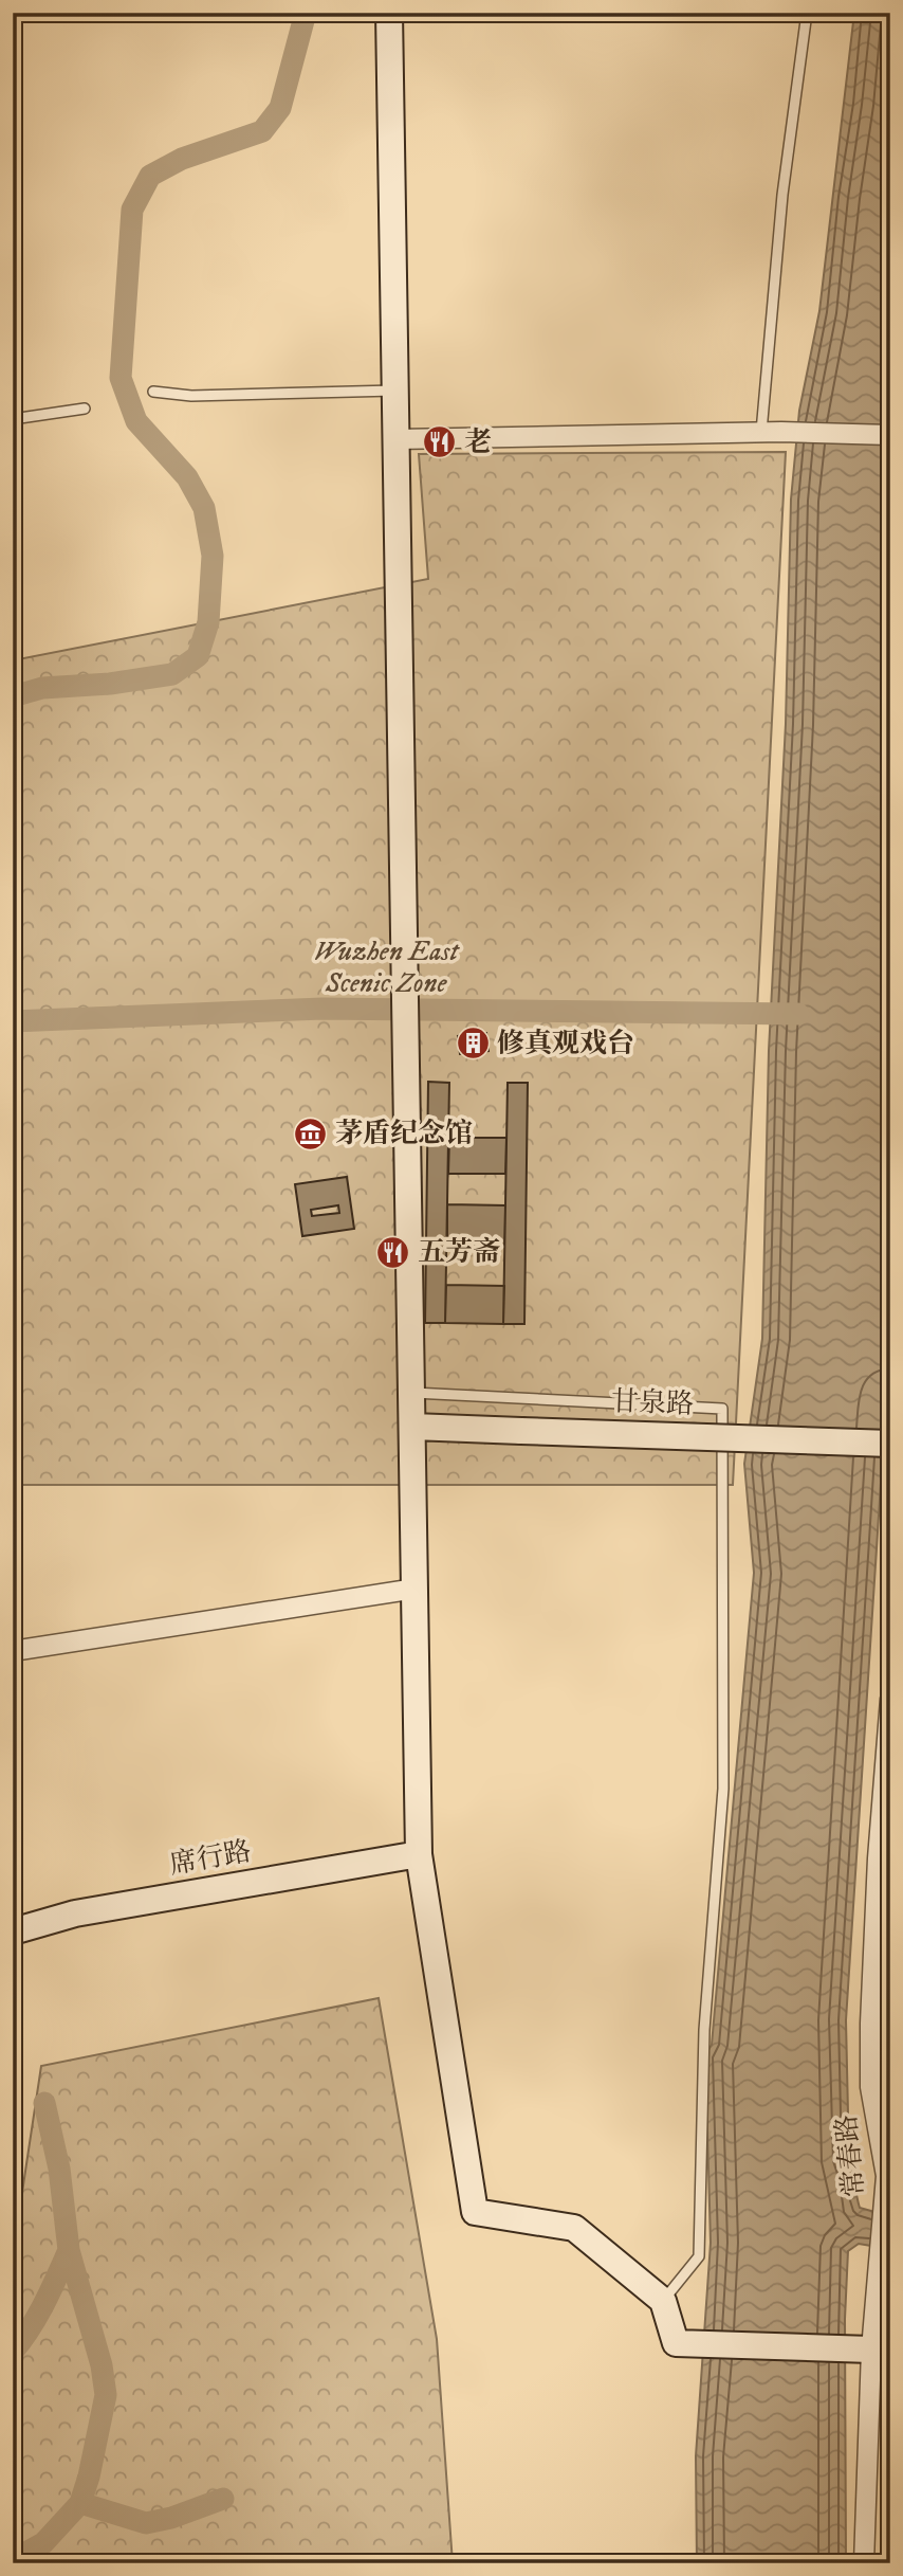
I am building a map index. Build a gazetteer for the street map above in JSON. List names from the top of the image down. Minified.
{"streets":{"street":["甘泉路","席行路","常春路"]},"parks":["Wuzhen East Scenic Zone"],"places":{"restaurant":["老","五芳斋"],"building":["修真观戏台"],"museum":["茅盾纪念馆"]}}
